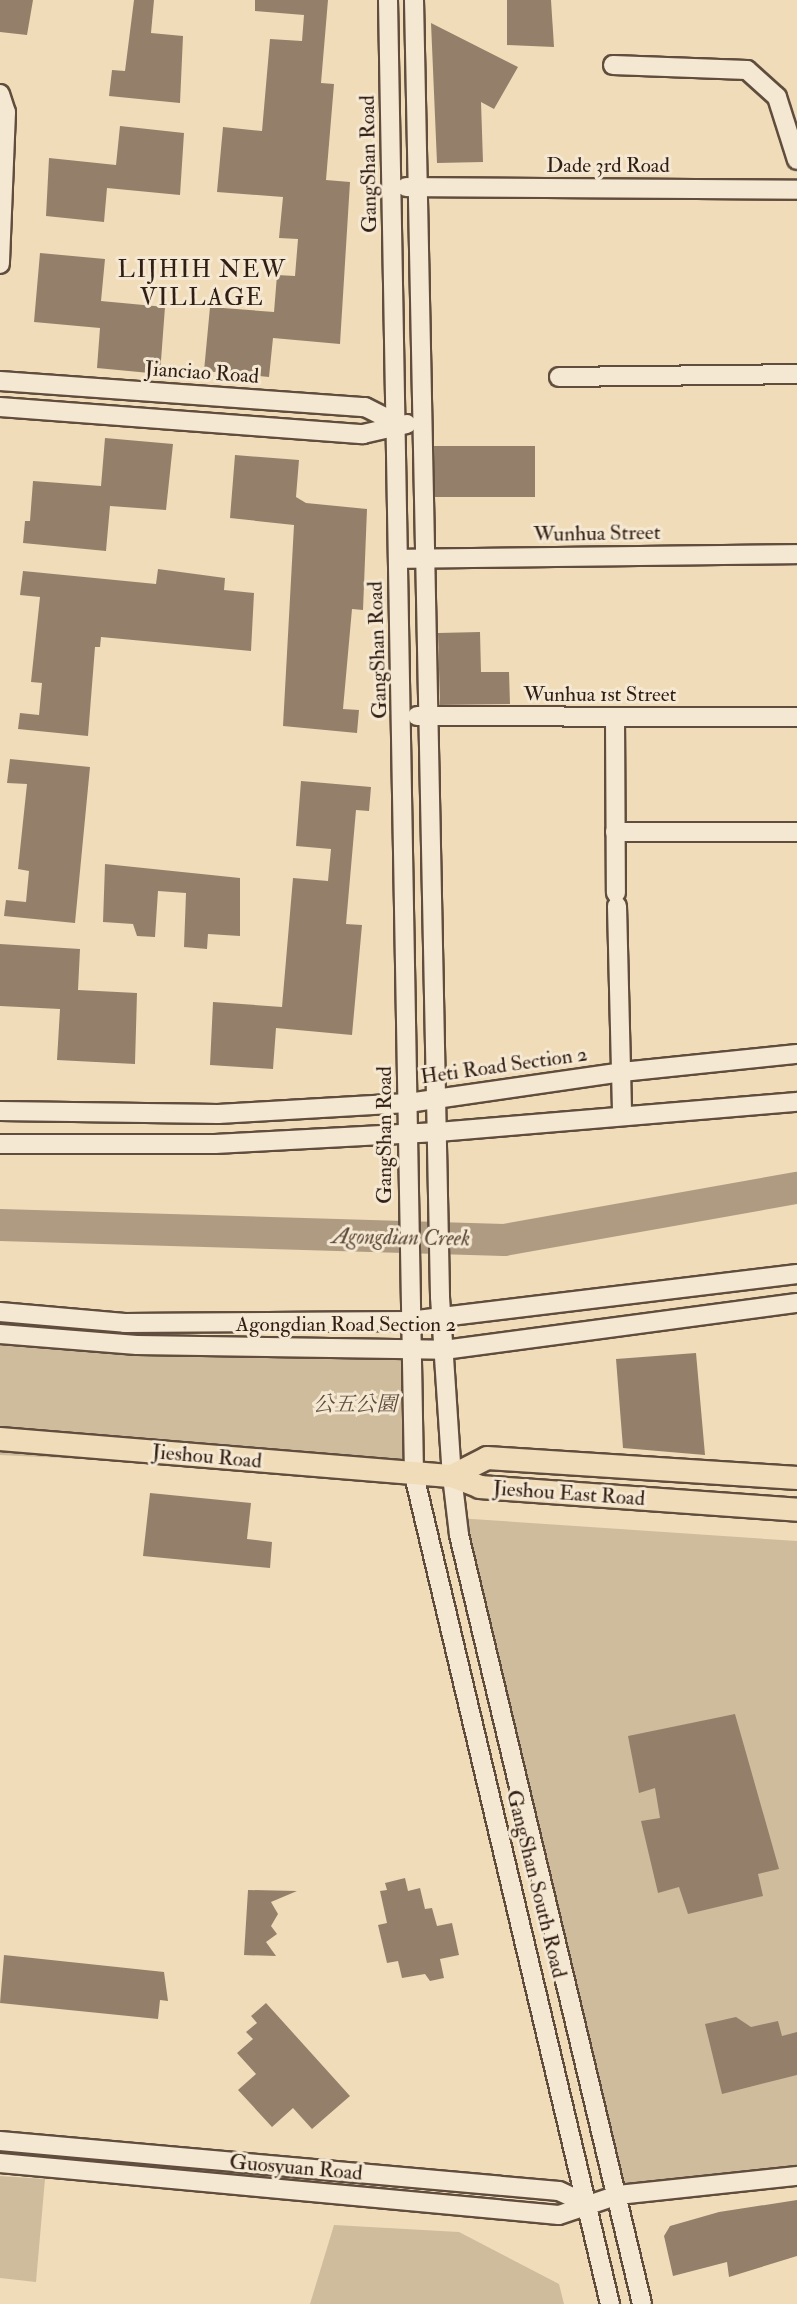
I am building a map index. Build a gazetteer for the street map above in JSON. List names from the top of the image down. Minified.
{"streets":{"main road":["Jieshou Road","Jieshou East Road"],"street":["GangShan Road","Dade 3rd Road","Jianciao Road","Wunhua Street","Wunhua 1st Street","Heti Road Section 2","Agongdian Road Section 2","GangShan South Road","Guosyuan Road"]},"crossings":[["GangShan Road","Dade 3rd Road"],["GangShan Road","Jianciao Road"],["GangShan Road","Wunhua Street"],["GangShan Road","Wunhua 1st Street"],["GangShan Road","Heti Road Section 2"],["GangShan Road","Agongdian Road Section 2"],["Jieshou Road","Jieshou East Road"],["Jieshou Road","GangShan South Road"],["Jieshou East Road","GangShan South Road"],["GangShan South Road","Guosyuan Road"]],"districts":["LIJHIH NEW VILLAGE"],"water":["Agongdian Creek"],"parks":["公五公園"]}
